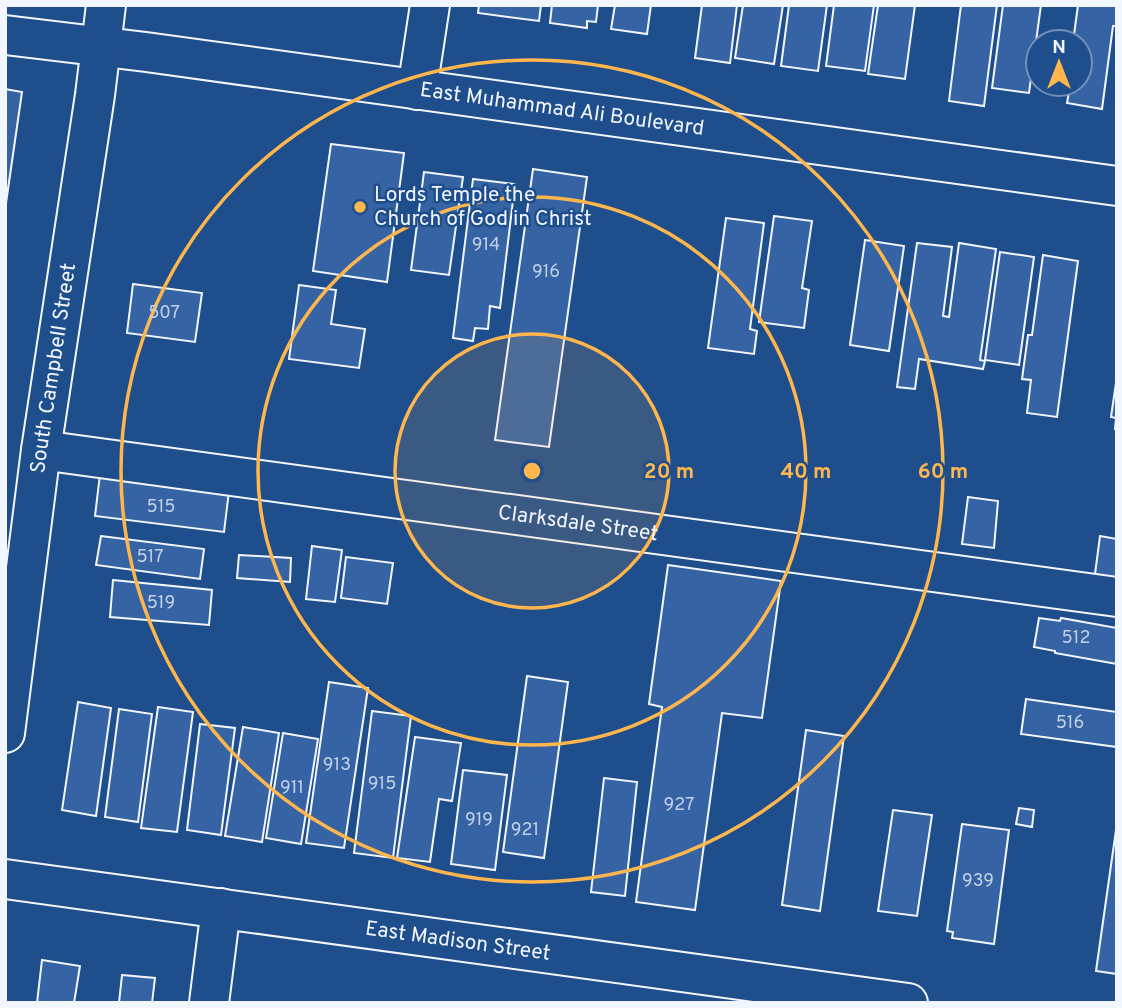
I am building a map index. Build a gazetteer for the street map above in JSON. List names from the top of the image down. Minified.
{"streets":{"street":["East Muhammad Ali Boulevard","South Campbell Street","Clarksdale Street","East Madison Street"]},"crossings":[["East Muhammad Ali Boulevard","South Campbell Street"],["South Campbell Street","Clarksdale Street"]],"places":["Lords Temple the Church of God in Christ"],"house_numbers":["914","916","507","515","517","519","512","516","913","915","911","927","919","921","939"],"north":"top","rings":["20 m","40 m","60 m"]}
